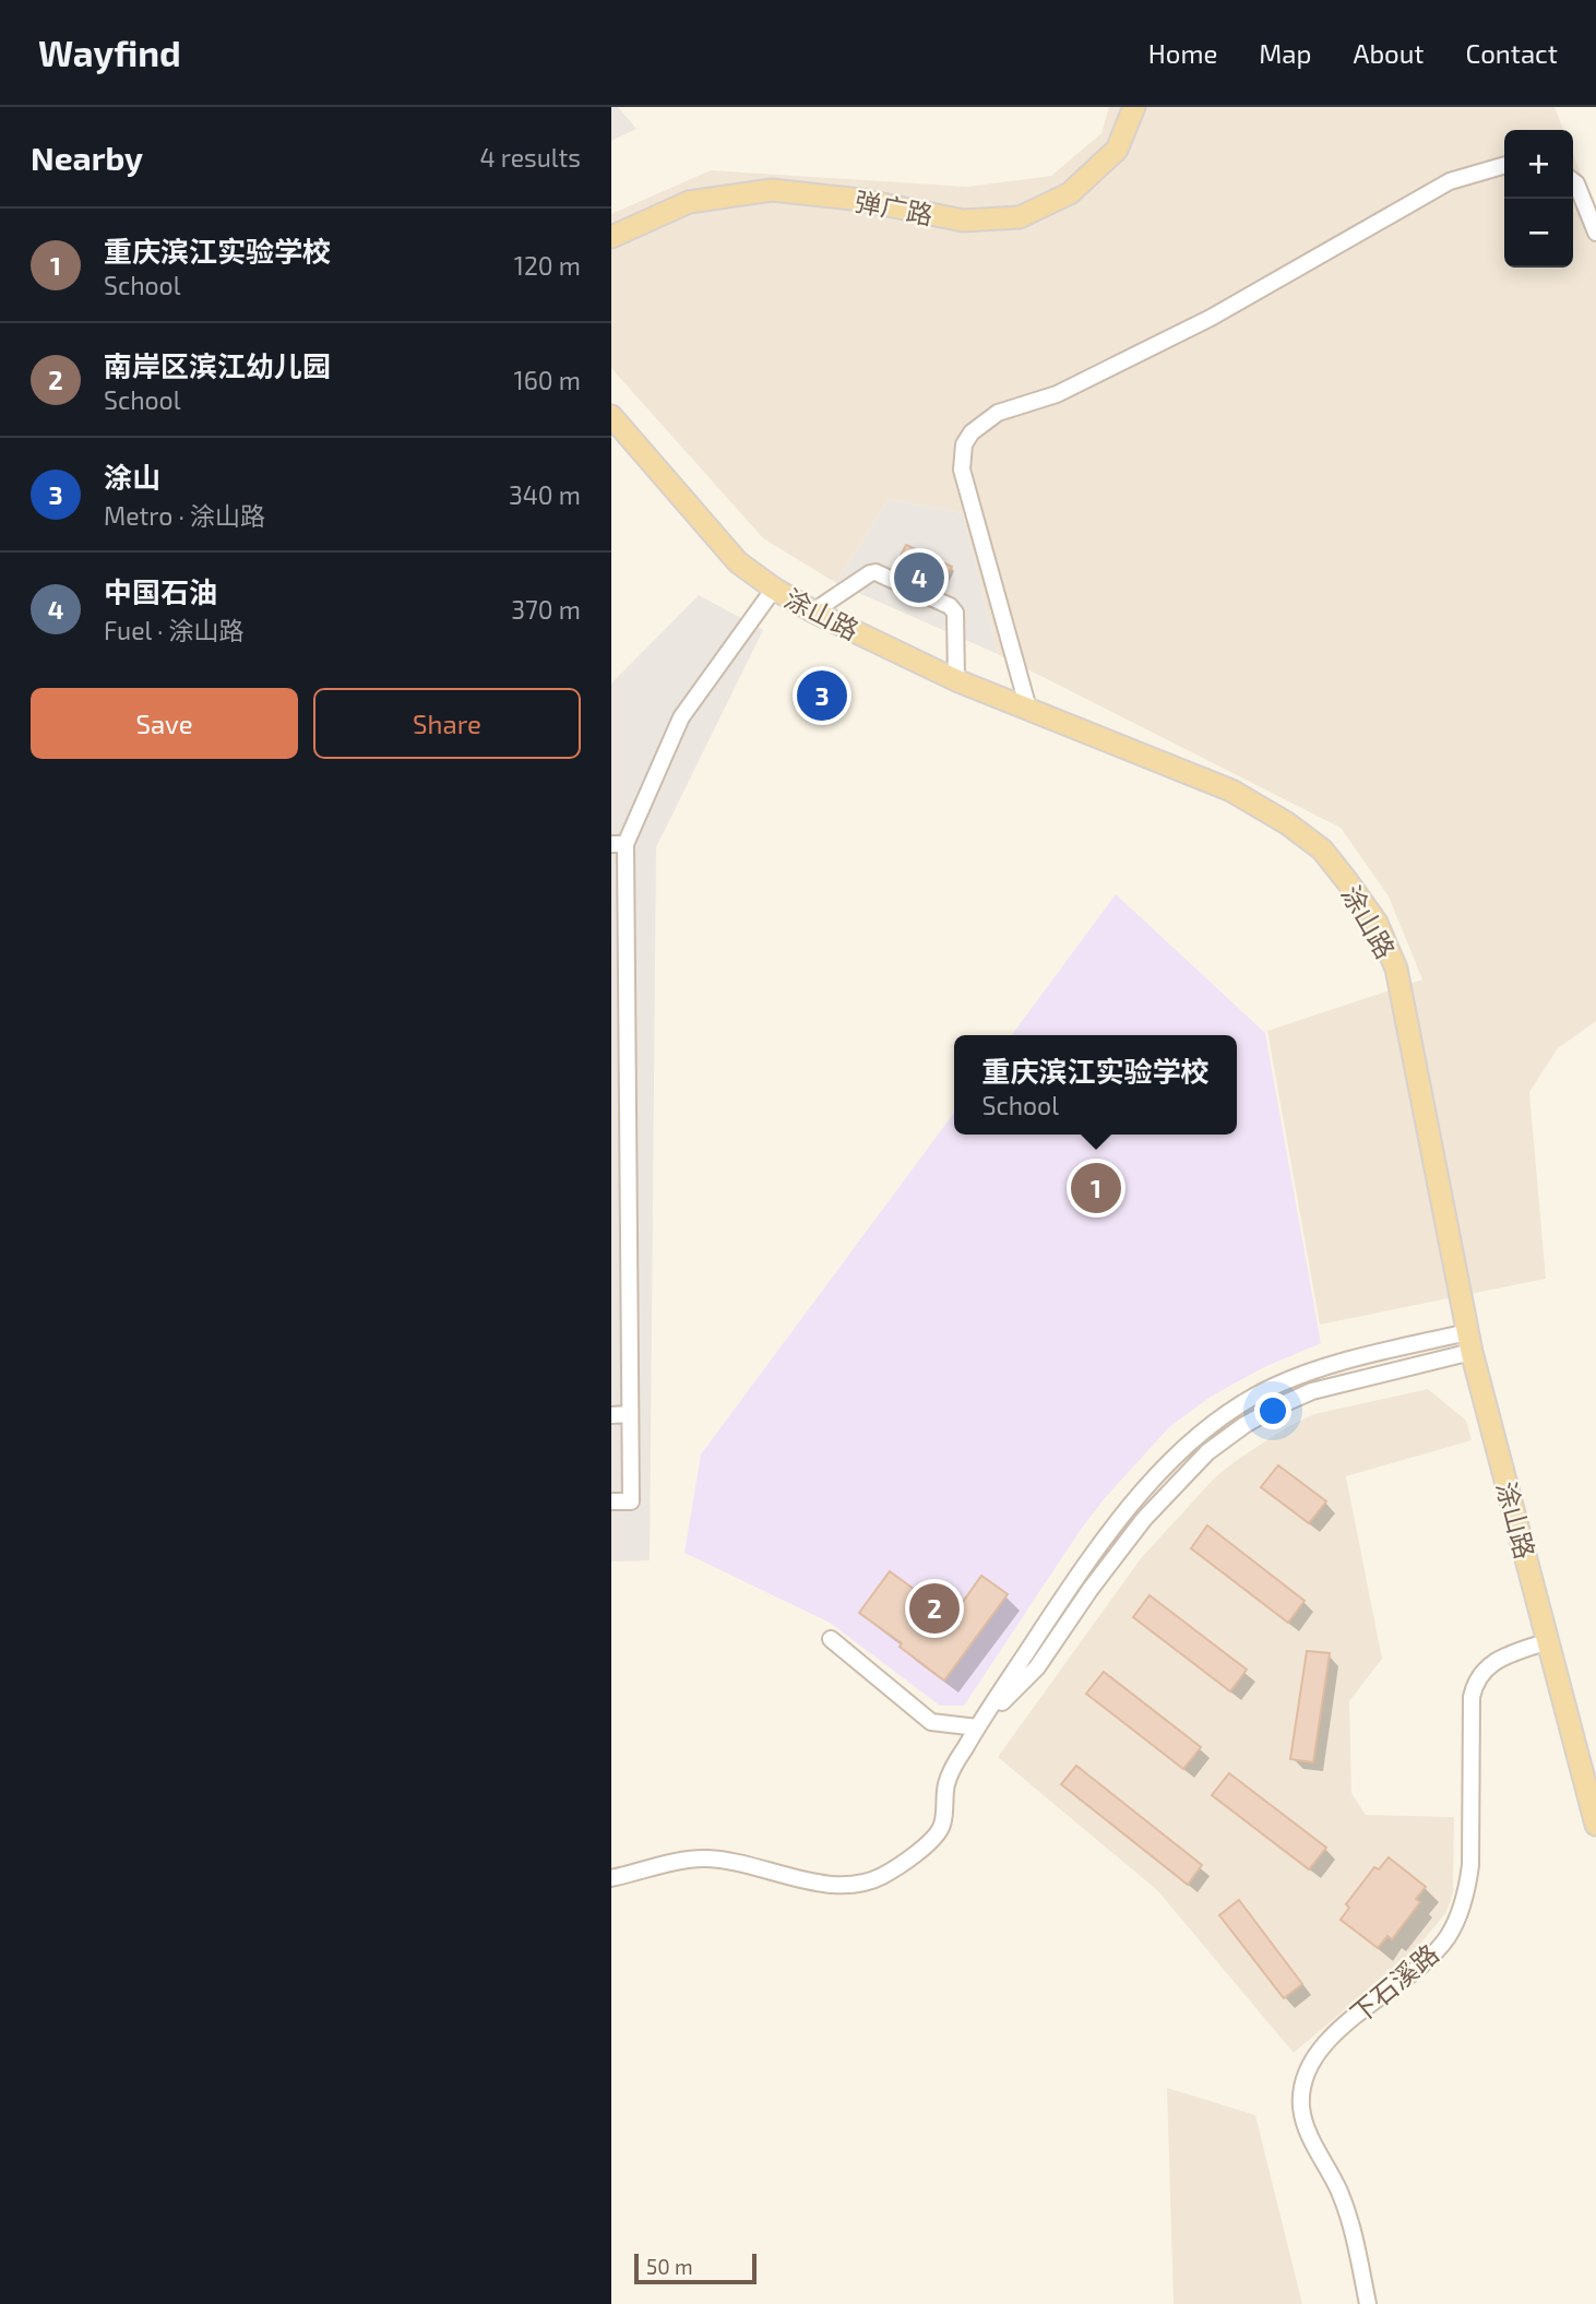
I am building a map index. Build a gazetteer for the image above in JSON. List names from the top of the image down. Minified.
{"streets":{"main road":["弹广路","涂山路"],"street":["下石溪路"]},"crossings":[["涂山路","下石溪路"]],"scale_bar":"50 m","page":{"header":"Wayfind","nav":["Home","Map","About","Contact"],"heading":["Nearby","4 results"],"map_buttons":["+","−"],"list":[{"mark":"1","name":"重庆滨江实验学校","note":"School","value":"120 m"},{"mark":"2","name":"南岸区滨江幼儿园","note":"School","value":"160 m"},{"mark":"3","name":"涂山","note":"Metro · 涂山路","value":"340 m"},{"mark":"4","name":"中国石油","note":"Fuel · 涂山路","value":"370 m"}],"pins":["4","3","1","2"],"buttons":["Save","Share"],"popup":["重庆滨江实验学校","School"],"scale":"50 m"}}
